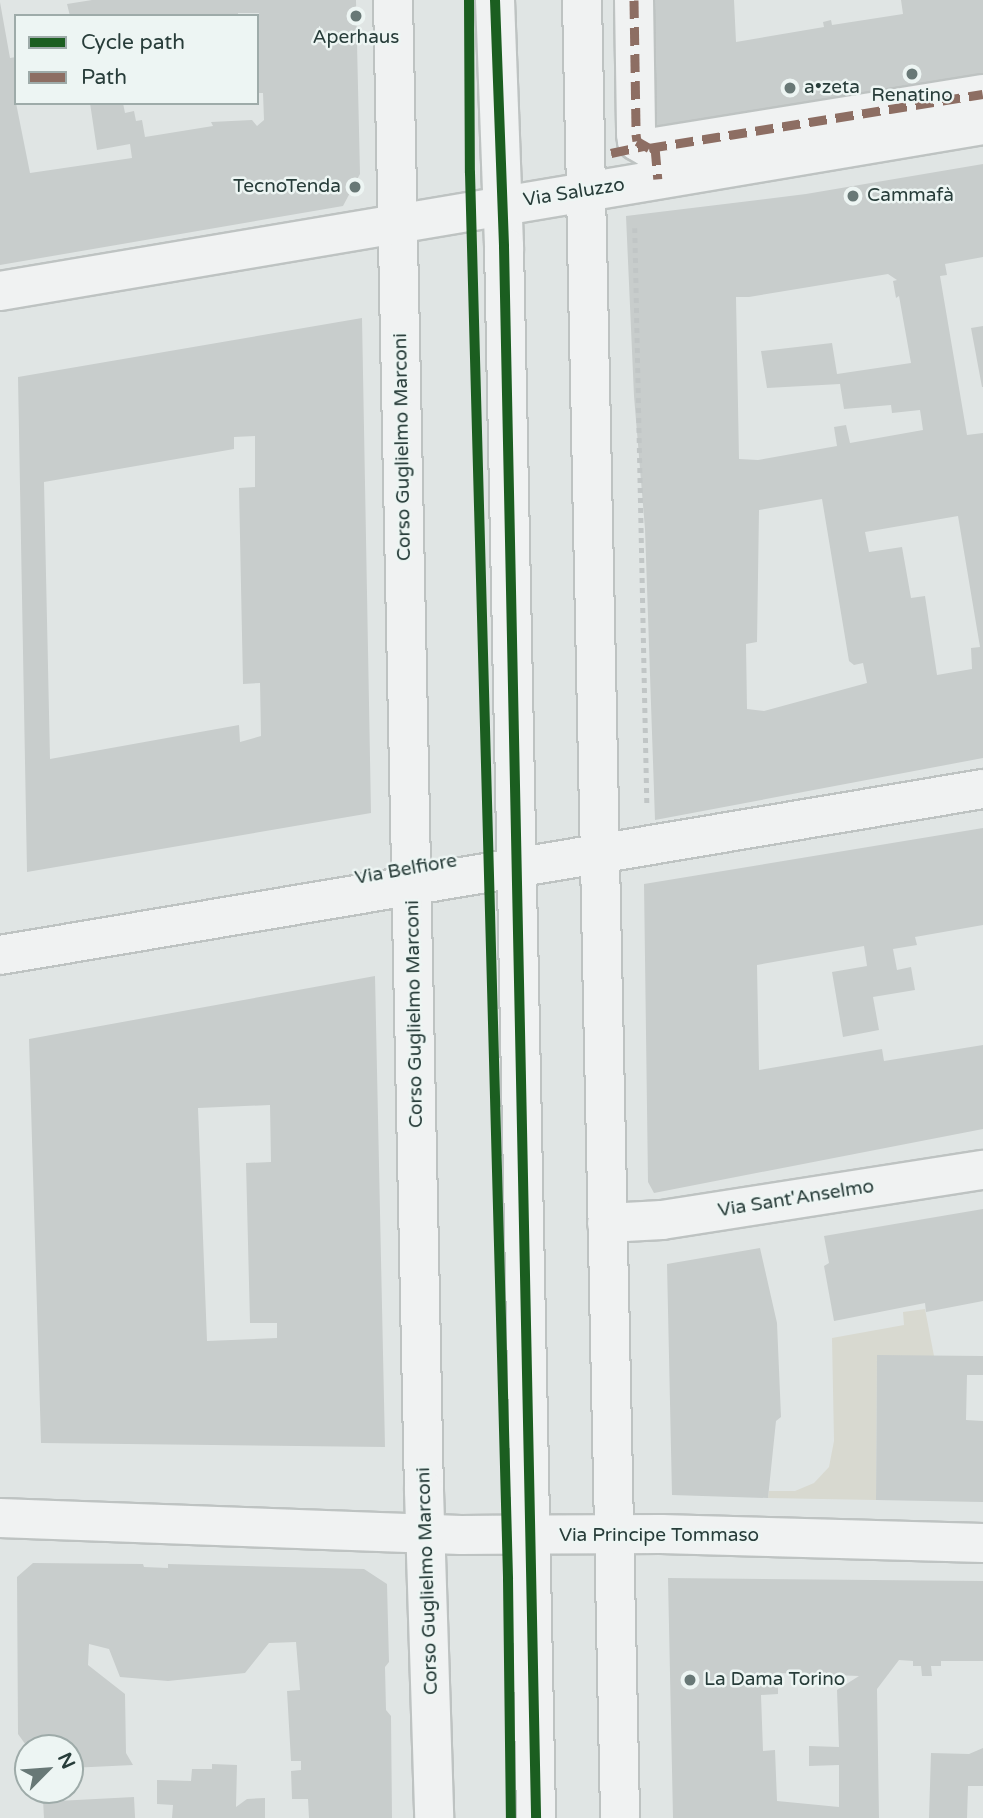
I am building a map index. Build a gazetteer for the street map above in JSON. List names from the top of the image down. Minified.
{"streets":{"street":["Via Saluzzo","Corso Guglielmo Marconi","Via Belfiore","Via Sant'Anselmo","Via Principe Tommaso"]},"crossings":[["Via Saluzzo","Corso Guglielmo Marconi"],["Corso Guglielmo Marconi","Via Belfiore"],["Corso Guglielmo Marconi","Via Principe Tommaso"]],"places":["Aperhaus","Renatino","a•zeta","TecnoTenda","Cammafà","La Dama Torino"],"legend":["Cycle path","Path"],"north":"top right"}
